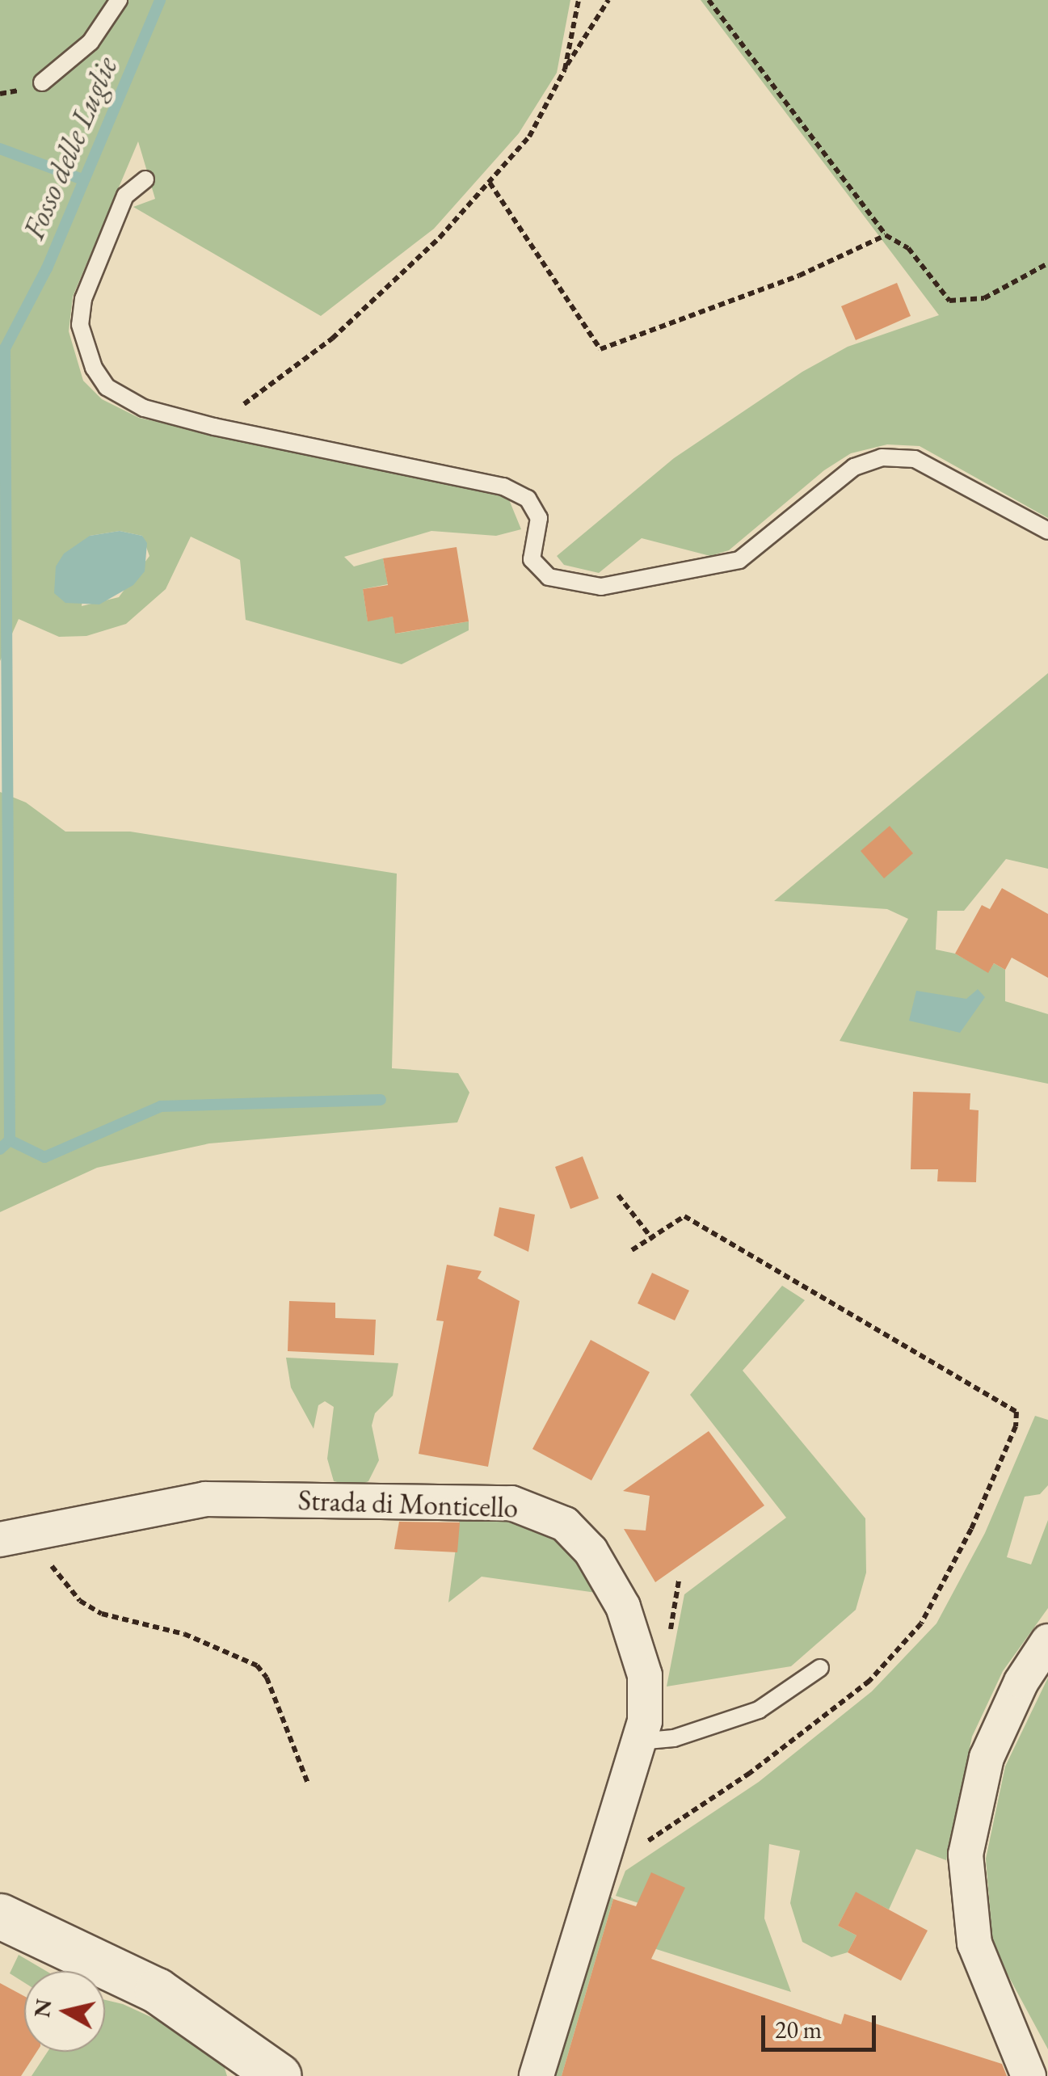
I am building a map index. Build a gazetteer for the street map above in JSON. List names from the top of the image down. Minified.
{"streets":{"street":["Strada di Monticello"]},"water":["Fosso delle Luglie"],"scale_bar":"20 m","north":"left"}
